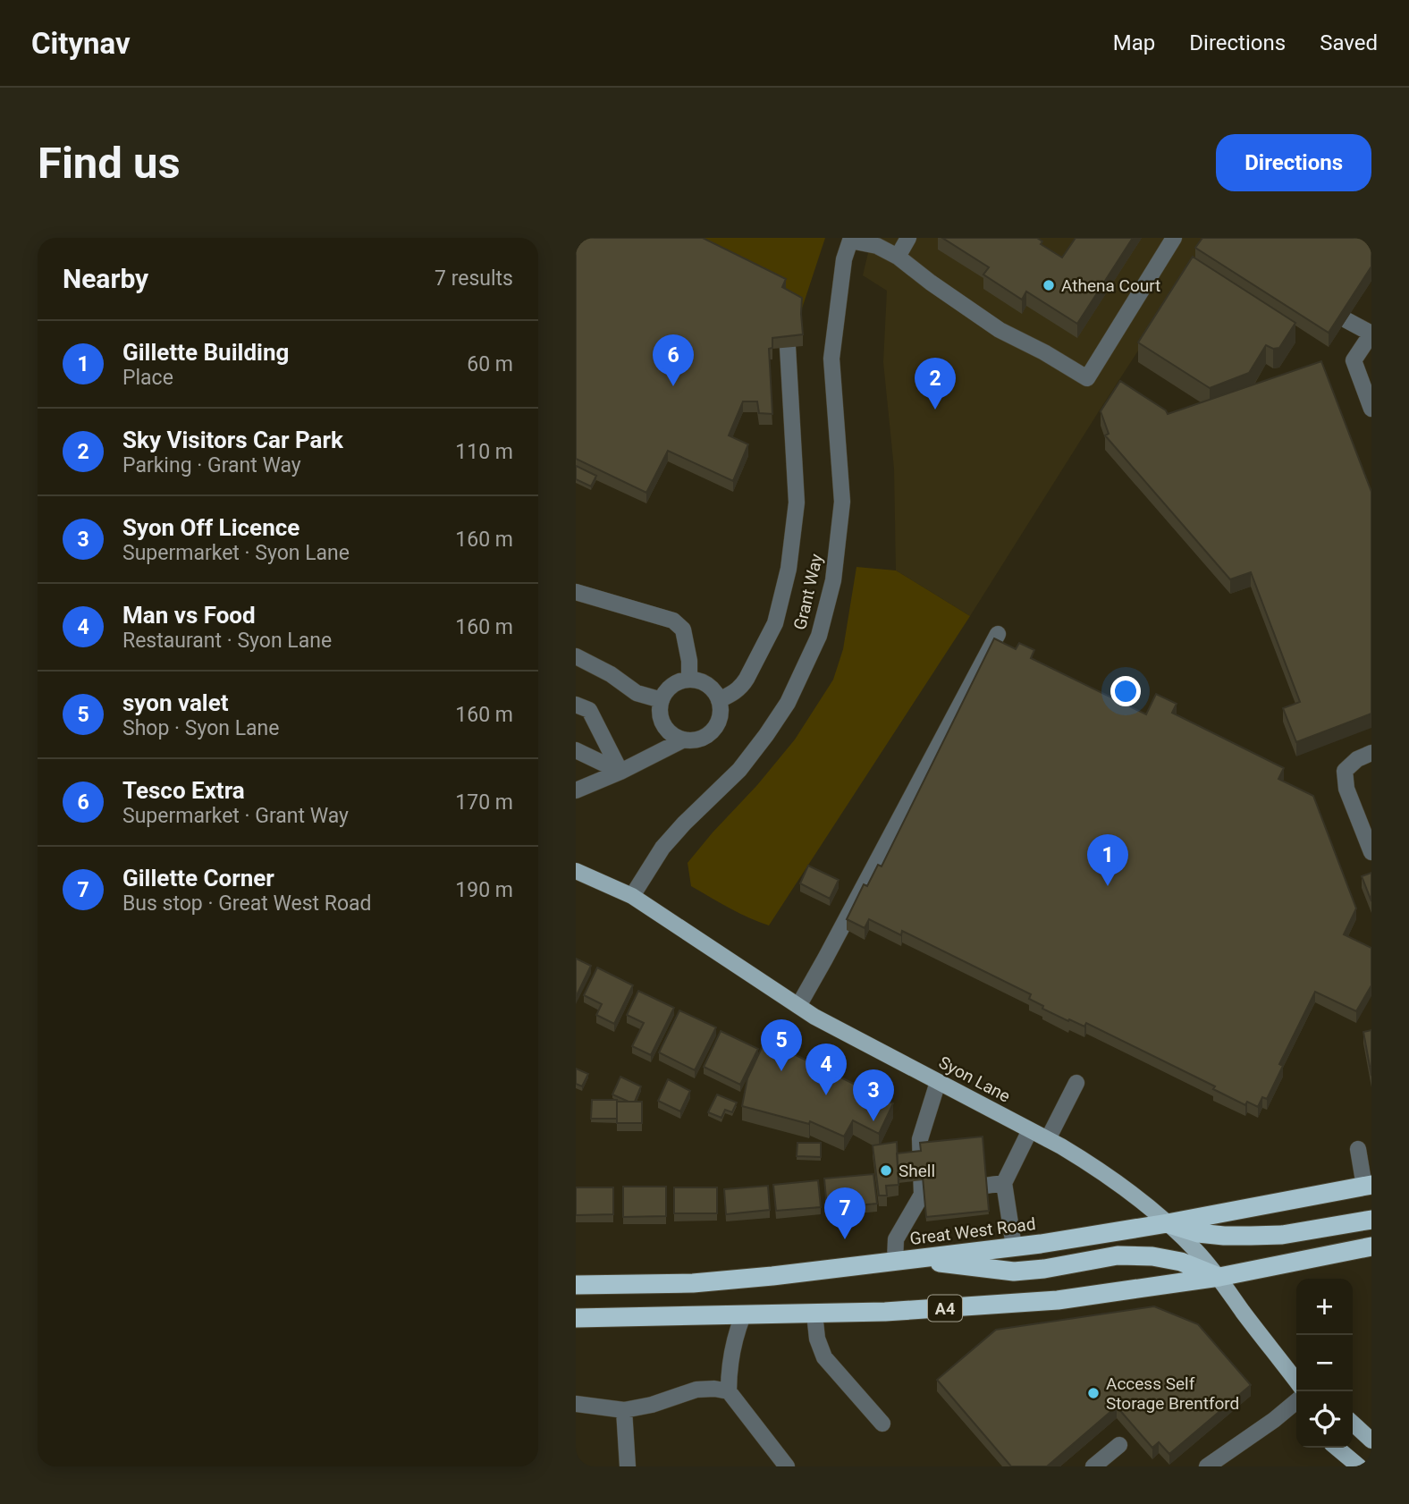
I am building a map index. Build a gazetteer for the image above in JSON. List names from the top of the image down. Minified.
{"streets":{"highway":["Great West Road","A4"],"main road":["Syon Lane"],"street":["Grant Way"]},"crossings":[["Grant Way","Syon Lane"],["Syon Lane","Great West Road"],["Syon Lane","A4"]],"places":["Athena Court","Shell","Access Self Storage Brentford"],"page":{"header":"Citynav","nav":["Map","Directions","Saved"],"buttons":"Directions","title":"Find us","heading":["Nearby","7 results"],"list":[{"mark":"1","name":"Gillette Building","note":"Place","value":"60 m"},{"mark":"2","name":"Sky Visitors Car Park","note":"Parking · Grant Way","value":"110 m"},{"mark":"3","name":"Syon Off Licence","note":"Supermarket · Syon Lane","value":"160 m"},{"mark":"4","name":"Man vs Food","note":"Restaurant · Syon Lane","value":"160 m"},{"mark":"5","name":"syon valet","note":"Shop · Syon Lane","value":"160 m"},{"mark":"6","name":"Tesco Extra","note":"Supermarket · Grant Way","value":"170 m"},{"mark":"7","name":"Gillette Corner","note":"Bus stop · Great West Road","value":"190 m"}],"pins":["6","2","1","5","4","3","7"],"map_buttons":["+","−"]}}
